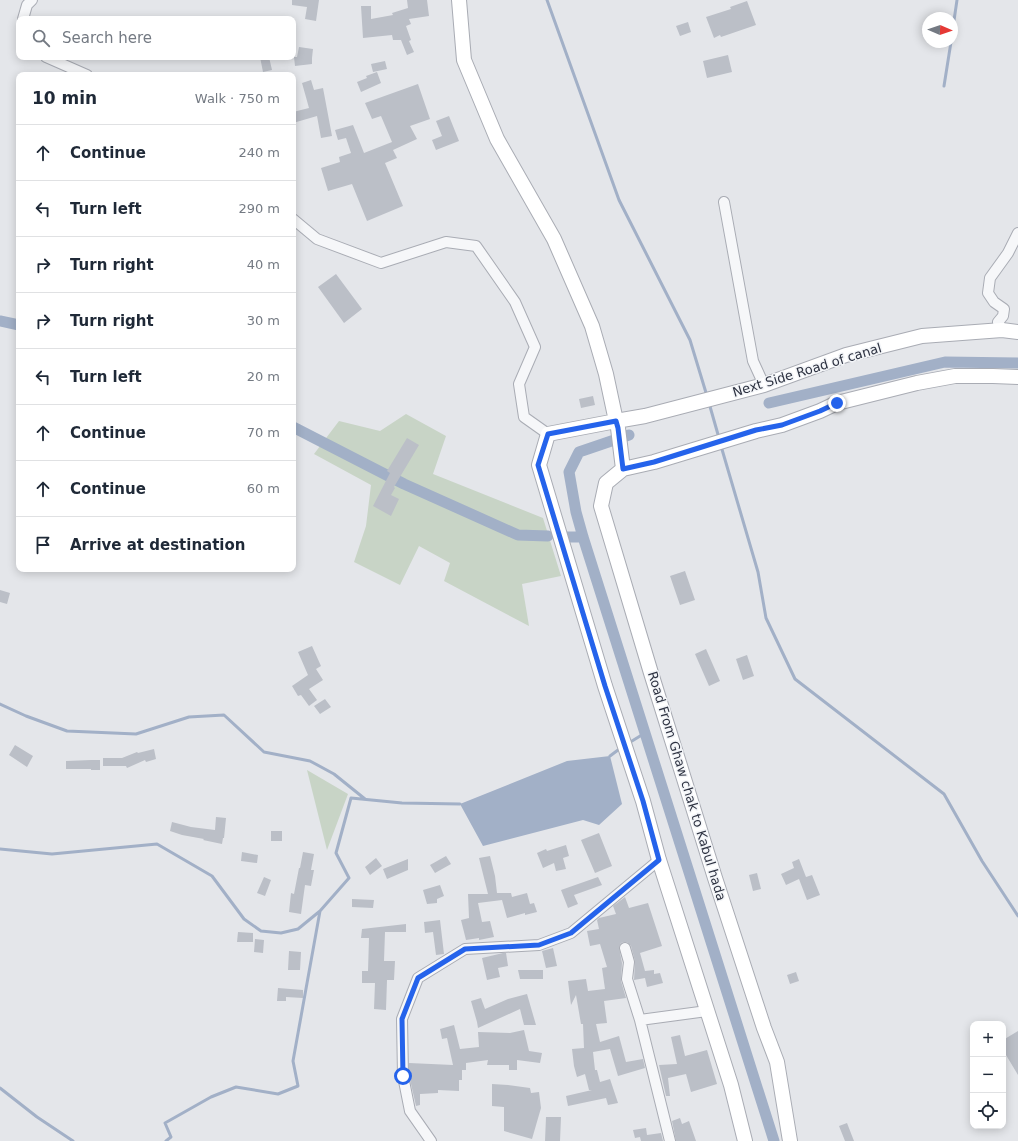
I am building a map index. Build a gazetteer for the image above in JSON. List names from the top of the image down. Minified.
{"streets":{"street":["Next Side Road of canal","Road From Ghaw chak to Kabul hada"]},"north":"right","page":{"search":"Search here","heading":["10 min","Walk · 750 m"],"list":[["Continue","240 m"],["Turn left","290 m"],["Turn right","40 m"],["Turn right","30 m"],["Turn left","20 m"],["Continue","70 m"],["Continue","60 m"],"Arrive at destination"],"map_buttons":["+","−"]}}
